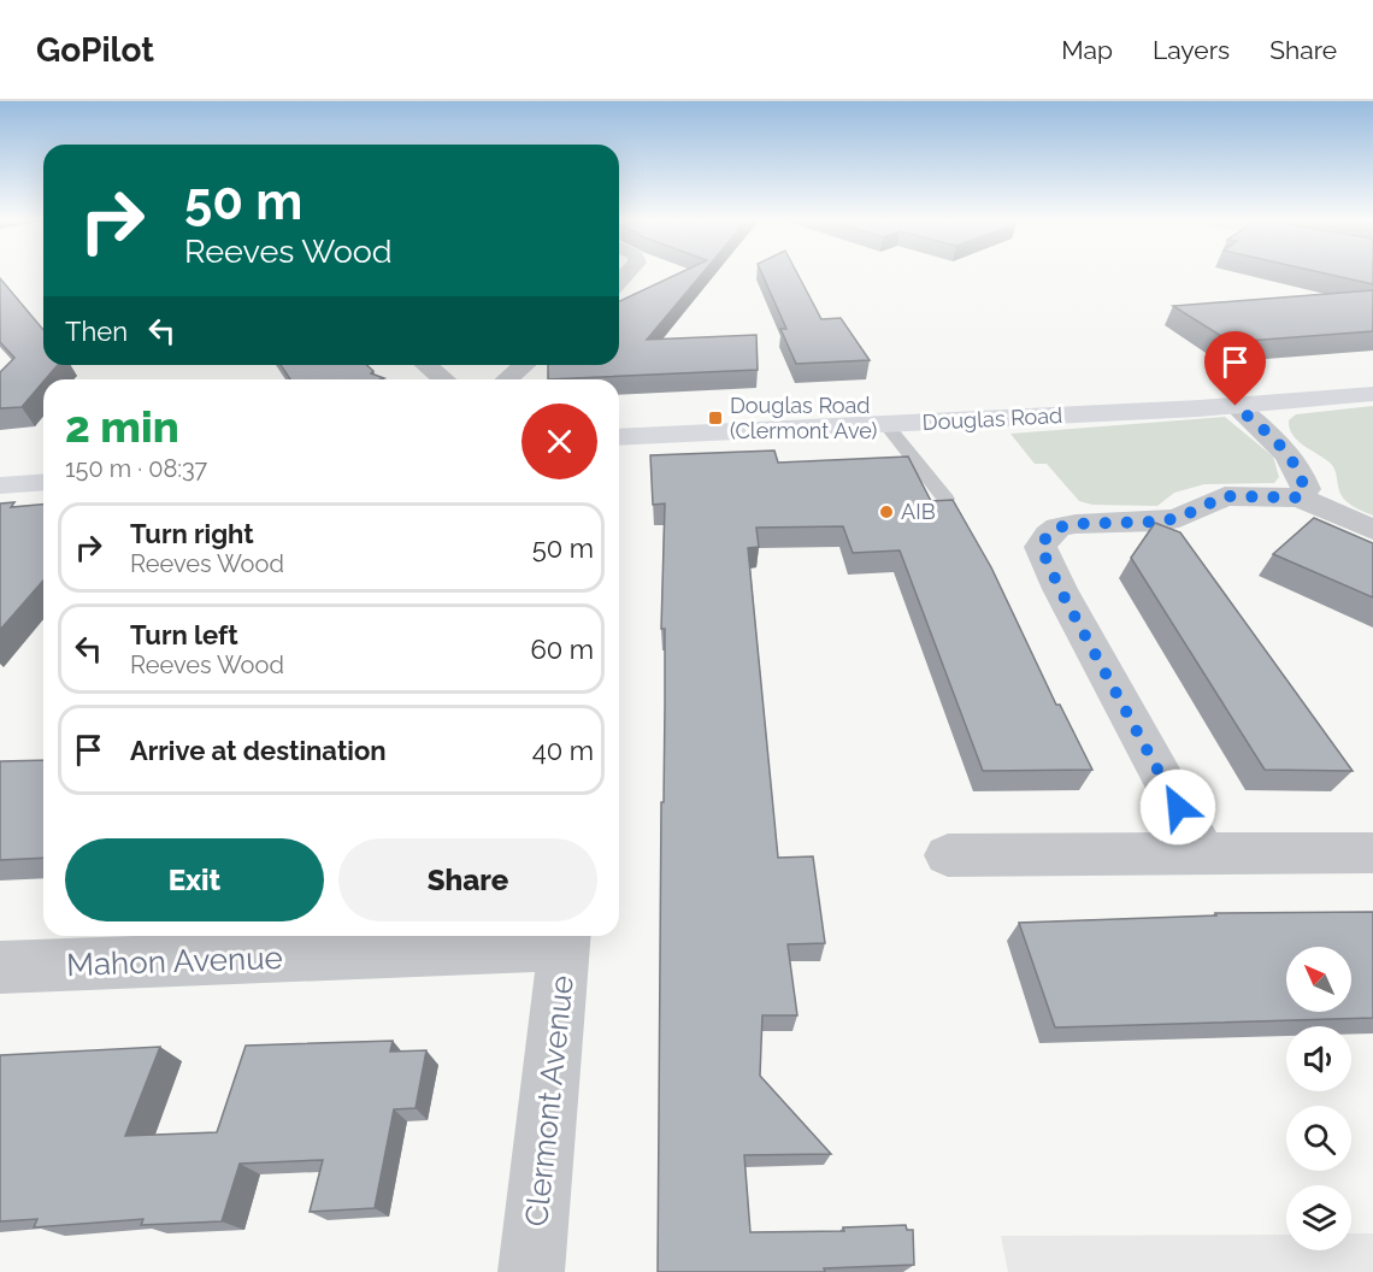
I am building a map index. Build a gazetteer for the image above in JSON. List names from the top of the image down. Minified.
{"streets":{"main road":["Douglas Road"],"street":["Mahon Avenue","Clermont Avenue"]},"crossings":[["Mahon Avenue","Clermont Avenue"]],"places":{"transit":["Douglas Road (Clermont Ave)"],"other":["AIB"]},"north":"top left","page":{"header":"GoPilot","nav":["Map","Layers","Share"],"turn":["50 m","Reeves Wood"],"then":"Then","heading":["2 min","150 m · 08:37"],"list":[{"name":"Turn right","note":"Reeves Wood","value":"50 m"},{"name":"Turn left","note":"Reeves Wood","value":"60 m"},{"name":"Arrive at destination","value":"40 m"}],"buttons":["Exit","Share"]}}
